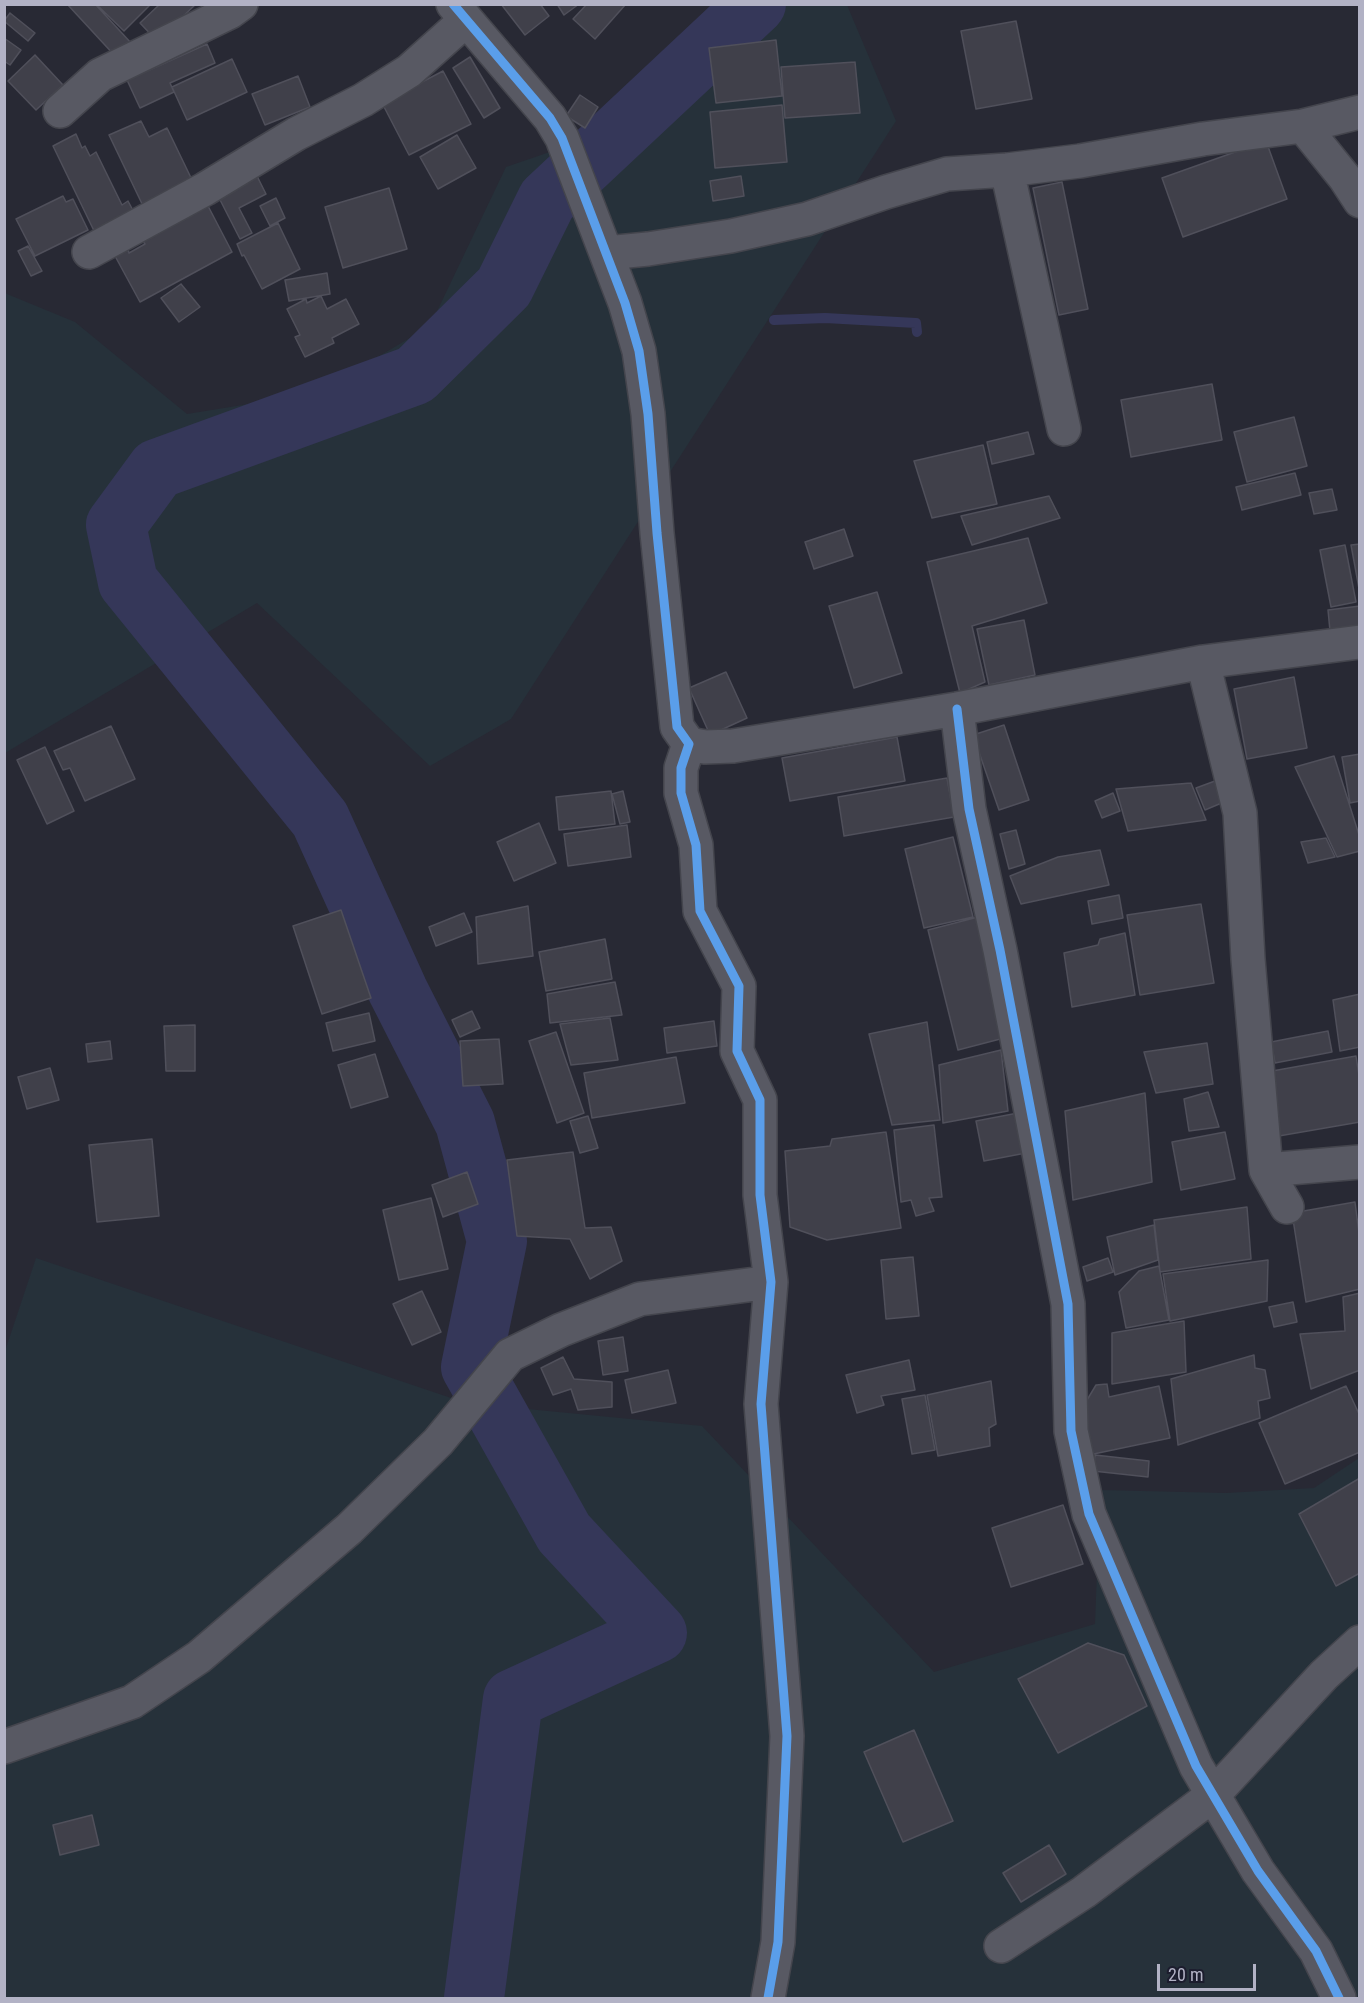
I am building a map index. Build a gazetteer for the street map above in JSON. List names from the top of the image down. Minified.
{"scale_bar":"20 m"}
